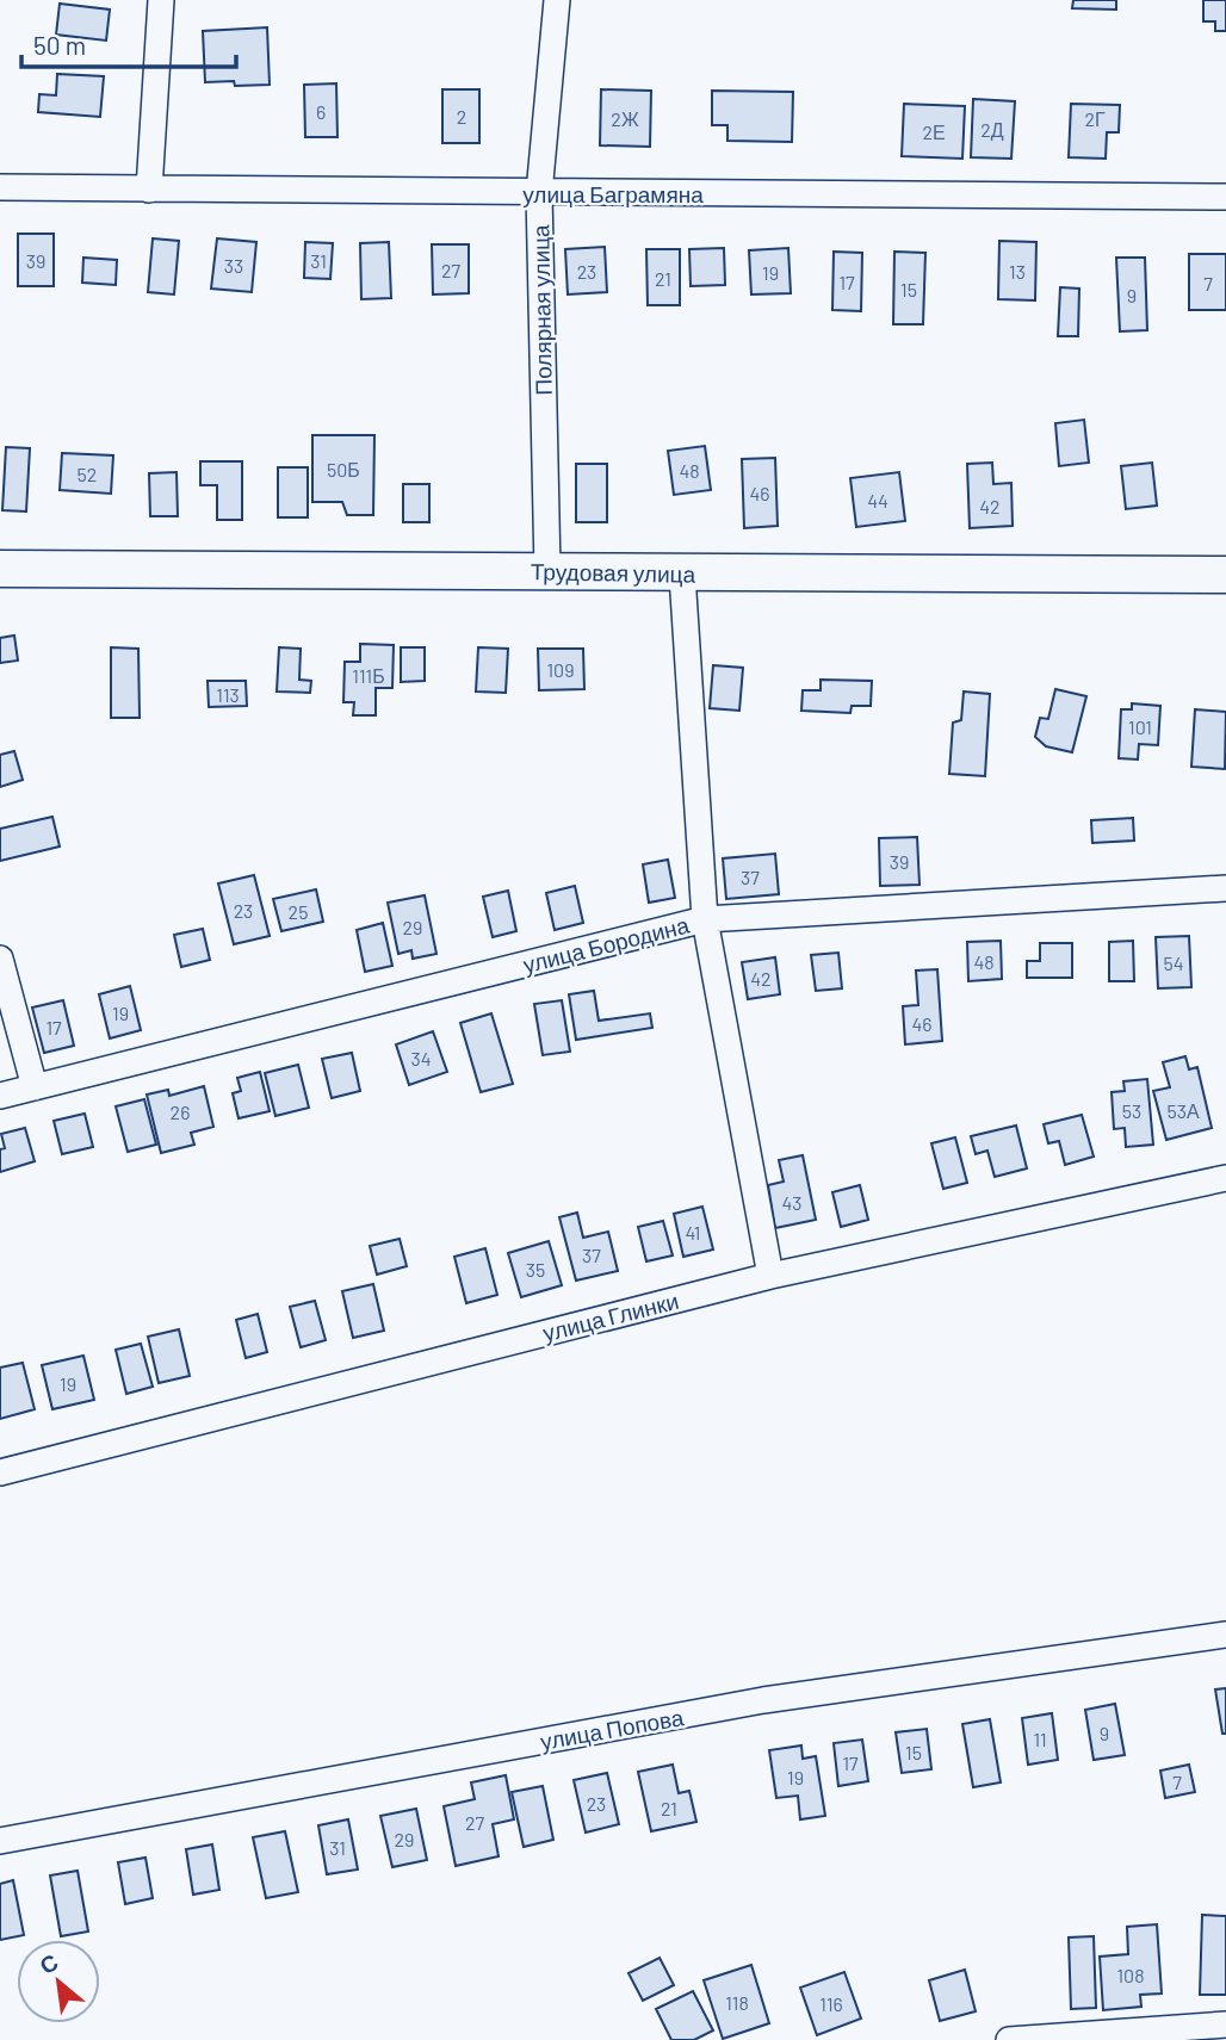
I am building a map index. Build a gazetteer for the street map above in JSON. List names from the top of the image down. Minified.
{"streets":{"main road":["Трудовая улица"],"street":["улица Баграмяна","Полярная улица","улица Бородина","улица Глинки","улица Попова"]},"crossings":[["улица Баграмяна","Полярная улица"],["Полярная улица","Трудовая улица"]],"house_numbers":["6","2","2Ж","2Г","2Д","2Е","39","31","33","27","23","13","19","21","17","7","15","9","50Б","48","52","46","44","42","109","111Б","113","101","39","37","23","25","29","48","54","42","19","46","17","34","53","53А","26","43","41","37","35","19","9","11","15","17","19","7","23","21","27","29","31","108","118","116"],"scale_bar":"50 m","north":"top left"}
